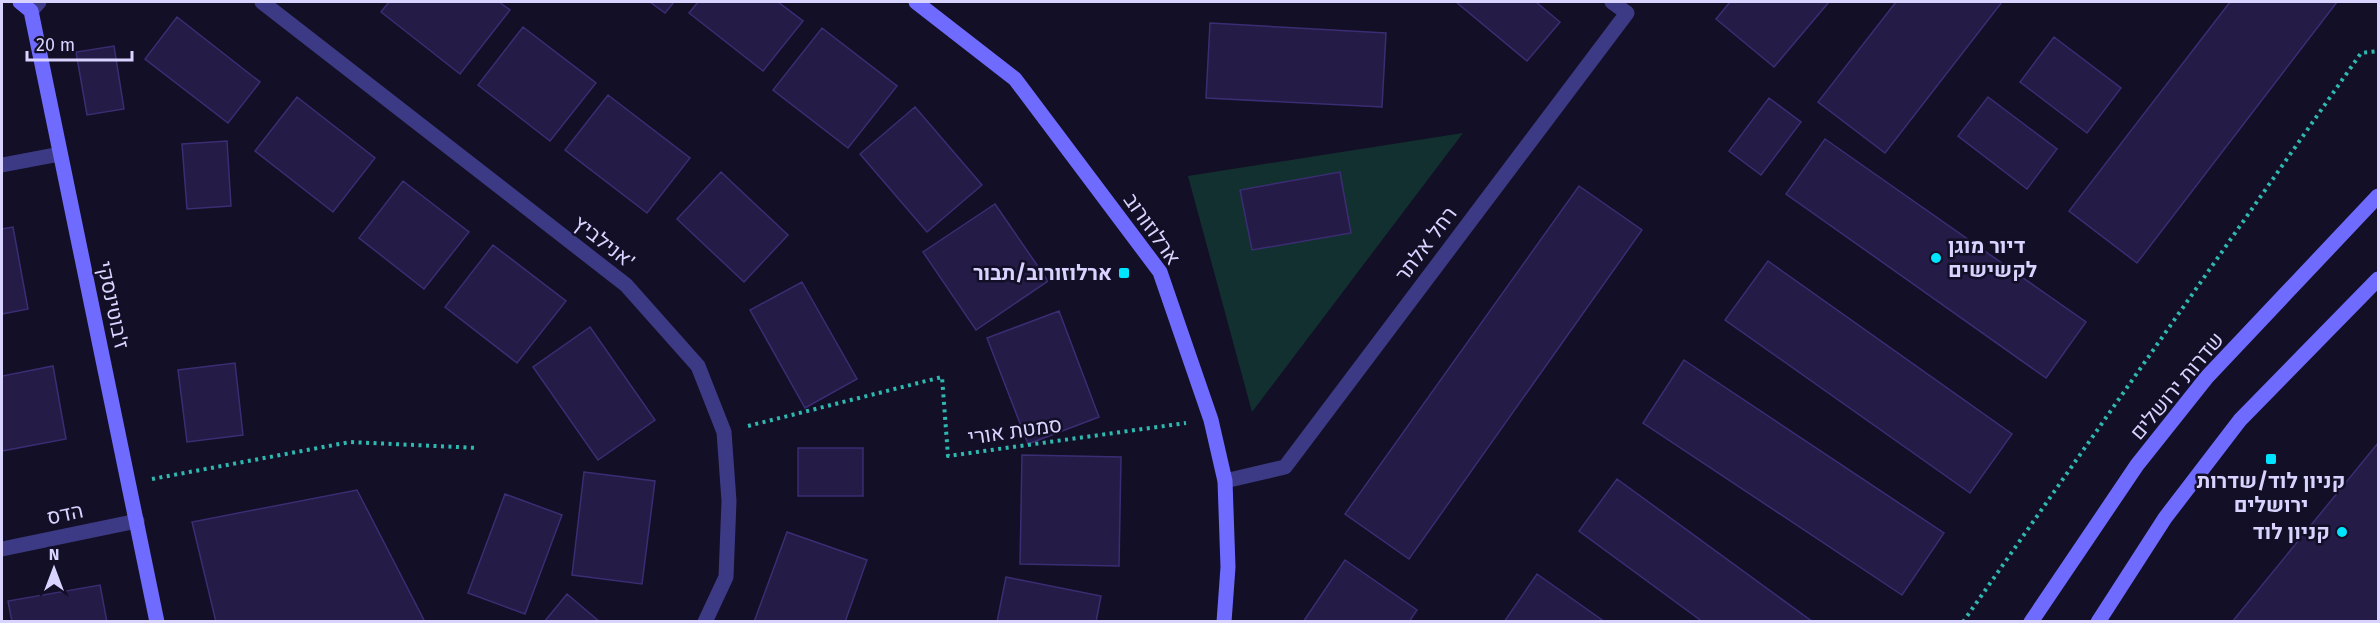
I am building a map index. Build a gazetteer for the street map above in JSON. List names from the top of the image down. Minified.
{"streets":{"street":["ארלוזורוב","אנילביץ'","רחל אלתר","ז'בוטינסקי","שדרות ירושלים","הדס"],"path":["סמטת אורי"]},"crossings":[["ארלוזורוב","רחל אלתר"],["ארלוזורוב","סמטת אורי"],["אנילביץ'","סמטת אורי"],["ז'בוטינסקי","הדס"]],"places":{"other":["דיור מוגן לקשישים","קניון לוד"],"transit":["ארלוזורוב/תבור","קניון לוד/שדרות ירושלים"]},"scale_bar":"20 m","north":"top"}
